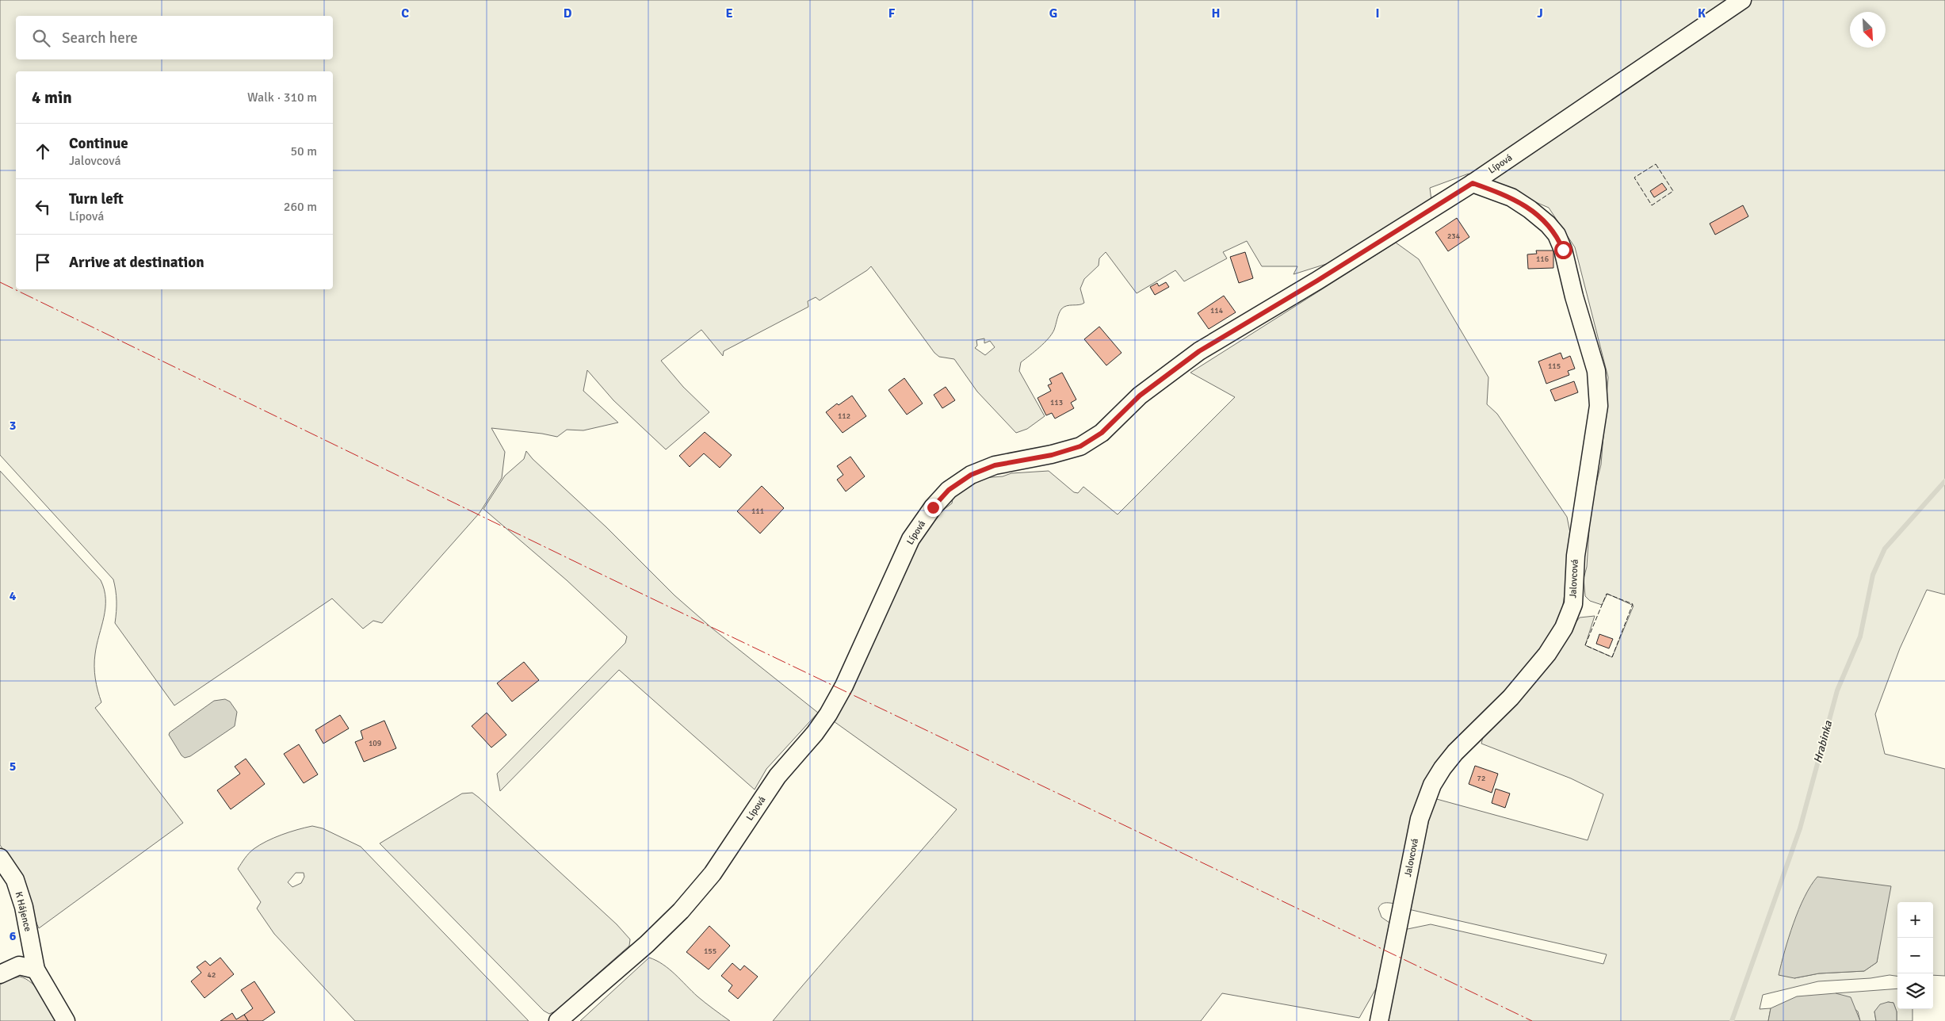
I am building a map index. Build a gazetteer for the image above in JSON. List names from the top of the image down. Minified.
{"streets":{"street":["Lípová","Jalovcová","K Hájence"]},"crossings":[["Lípová","Jalovcová"]],"water":["Hrabinka"],"house_numbers":["234","116","114","115","113","112","111","109","72","155","42"],"north":"bottom right","page":{"search":"Search here","heading":["4 min","Walk · 310 m"],"list":[["Continue","Jalovcová","50 m"],["Turn left","Lípová","260 m"],"Arrive at destination"],"map_buttons":["+","−"]},"grid":{"columns":["C","D","E","F","G","H","I","J","K"],"rows":["3","4","5","6"]}}
